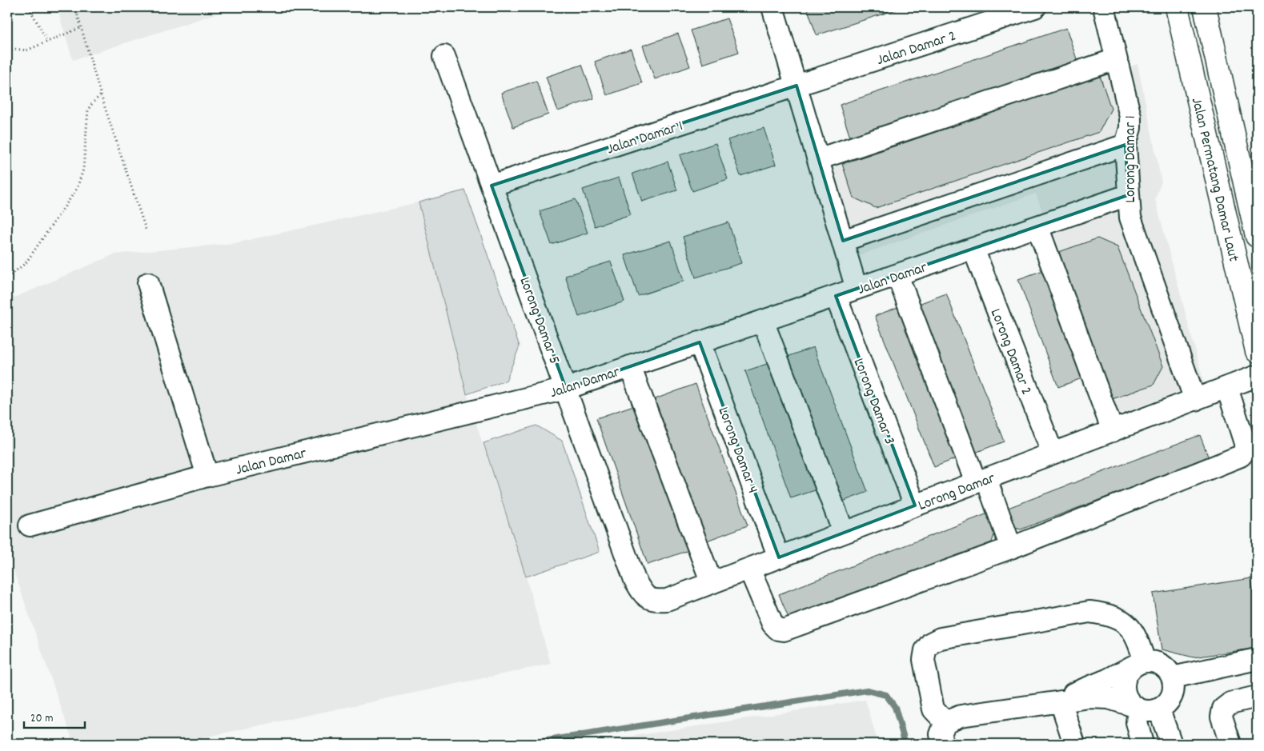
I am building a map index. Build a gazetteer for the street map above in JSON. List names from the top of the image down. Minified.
{"streets":{"highway":["Jalan Permatang Damar Laut"],"street":["Jalan Damar 2","Jalan Damar 1","Lorong Damar 1","Jalan Damar","Lorong Damar 5","Lorong Damar 2","Lorong Damar 3","Lorong Damar 4","Lorong Damar"]},"crossings":[["Jalan Damar 2","Jalan Damar 1"],["Jalan Damar 1","Lorong Damar 5"],["Lorong Damar 1","Jalan Damar"],["Lorong Damar 1","Lorong Damar"],["Jalan Damar","Lorong Damar 5"],["Jalan Damar","Lorong Damar 2"],["Jalan Damar","Lorong Damar 3"],["Jalan Damar","Lorong Damar 4"],["Lorong Damar 5","Lorong Damar"],["Lorong Damar 2","Lorong Damar"],["Lorong Damar 3","Lorong Damar"],["Lorong Damar 4","Lorong Damar"]],"scale_bar":"20 m"}
